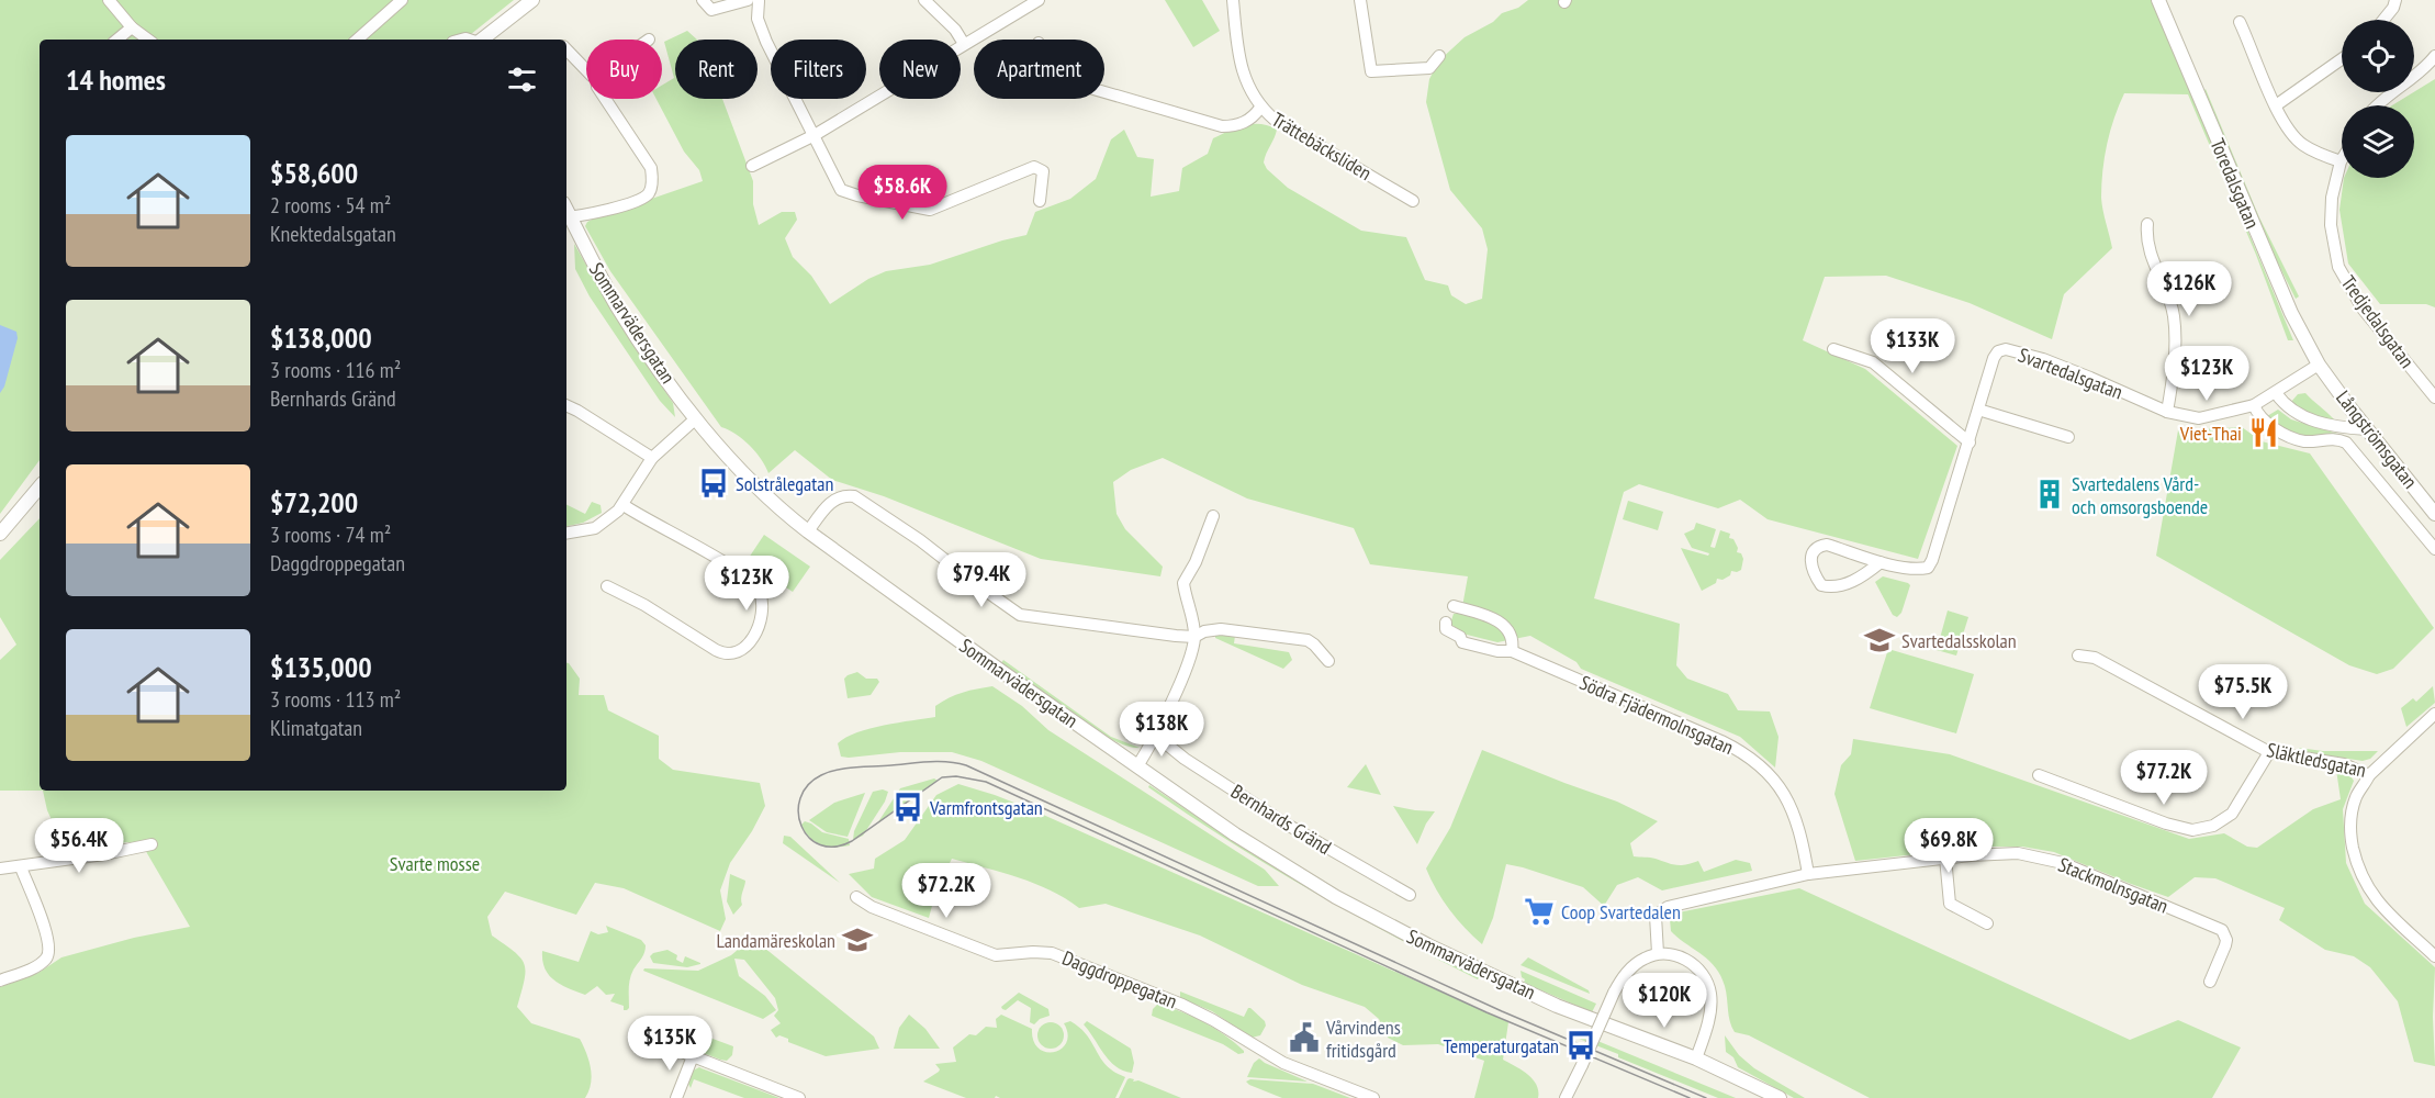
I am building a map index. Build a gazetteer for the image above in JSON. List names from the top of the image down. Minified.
{"streets":{"street":["Trättebäcksliden","Toredalsgatan","Tredjedalsgatan","Sommarvädersgatan","Svartedalsgatan","Långströmsgatan","Södra Fjädermolnsgatan","Släktledsgatan","Bernhards Gränd","Stackmolnsgatan","Daggdroppegatan"]},"crossings":[["Toredalsgatan","Svartedalsgatan"],["Toredalsgatan","Långströmsgatan"],["Svartedalsgatan","Långströmsgatan"],["Södra Fjädermolnsgatan","Stackmolnsgatan"]],"parks":["Svarte mosse"],"places":{"restaurant":["Viet-Thai"],"bus stop":["Solstrålegatan","Varmfrontsgatan","Temperaturgatan"],"building":["Svartedalens Vård- och omsorgsboende"],"school or university":["Svartedalsskolan","Landamäreskolan"],"supermarket":["Coop Svartedalen"],"public building":["Vårvindens fritidsgård"]},"page":{"chip":["Buy","Rent","Filters","New","Apartment"],"heading":"14 homes","list":[{"name":"$58,600","note":"2 rooms · 54 m² · Knektedalsgatan"},{"name":"$138,000","note":"3 rooms · 116 m² · Bernhards Gränd"},{"name":"$72,200","note":"3 rooms · 74 m² · Daggdroppegatan"},{"name":"$135,000","note":"3 rooms · 113 m² · Klimatgatan"}],"price":["$58.6K","$126K","$133K","$123K","$79.4K","$123K","$75.5K","$138K","$77.2K","$56.4K","$69.8K","$72.2K","$120K","$135K"]}}
